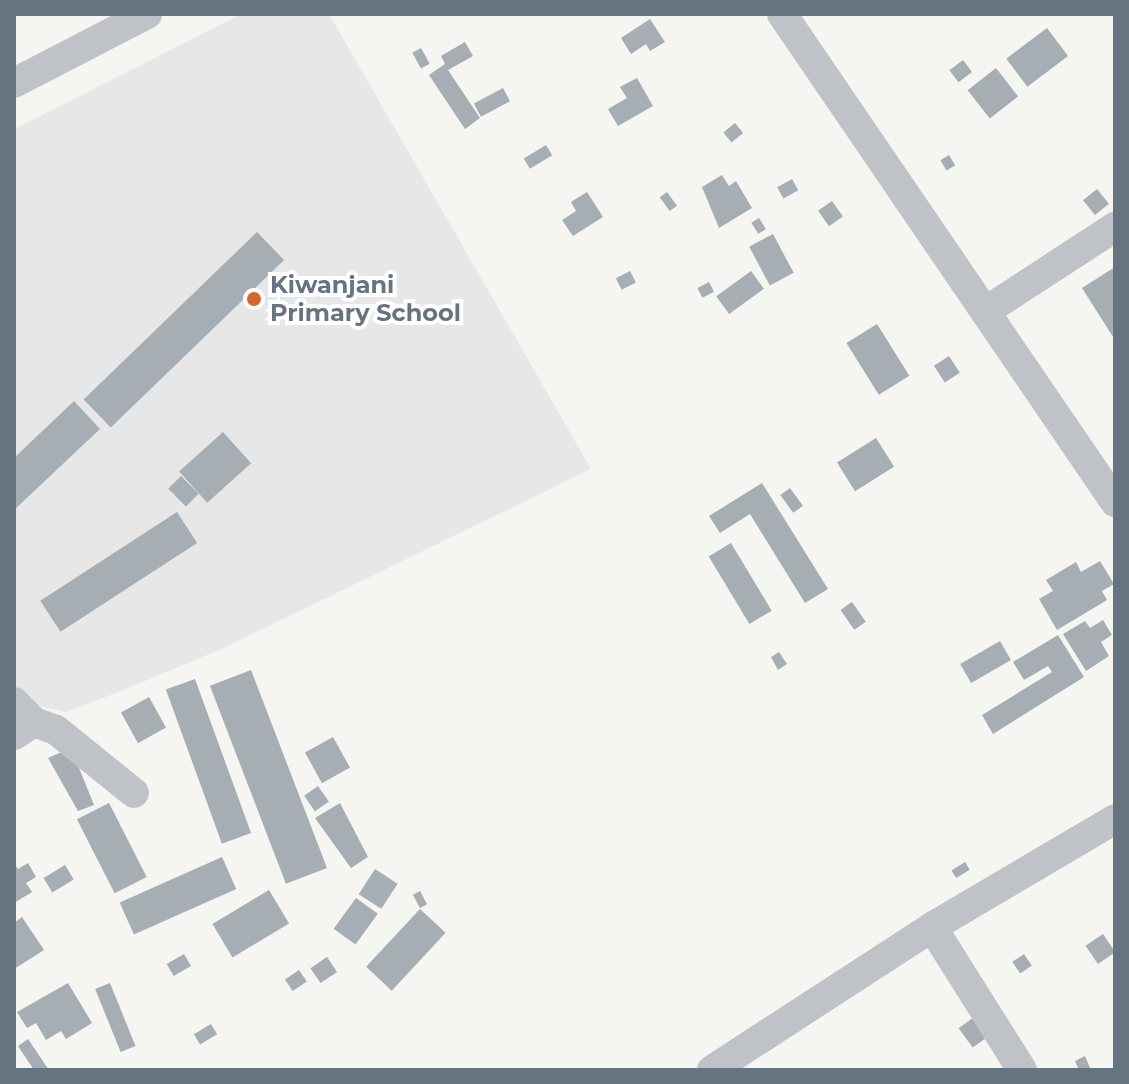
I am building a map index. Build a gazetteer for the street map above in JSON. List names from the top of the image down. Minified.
{"places":["Kiwanjani Primary School"]}
